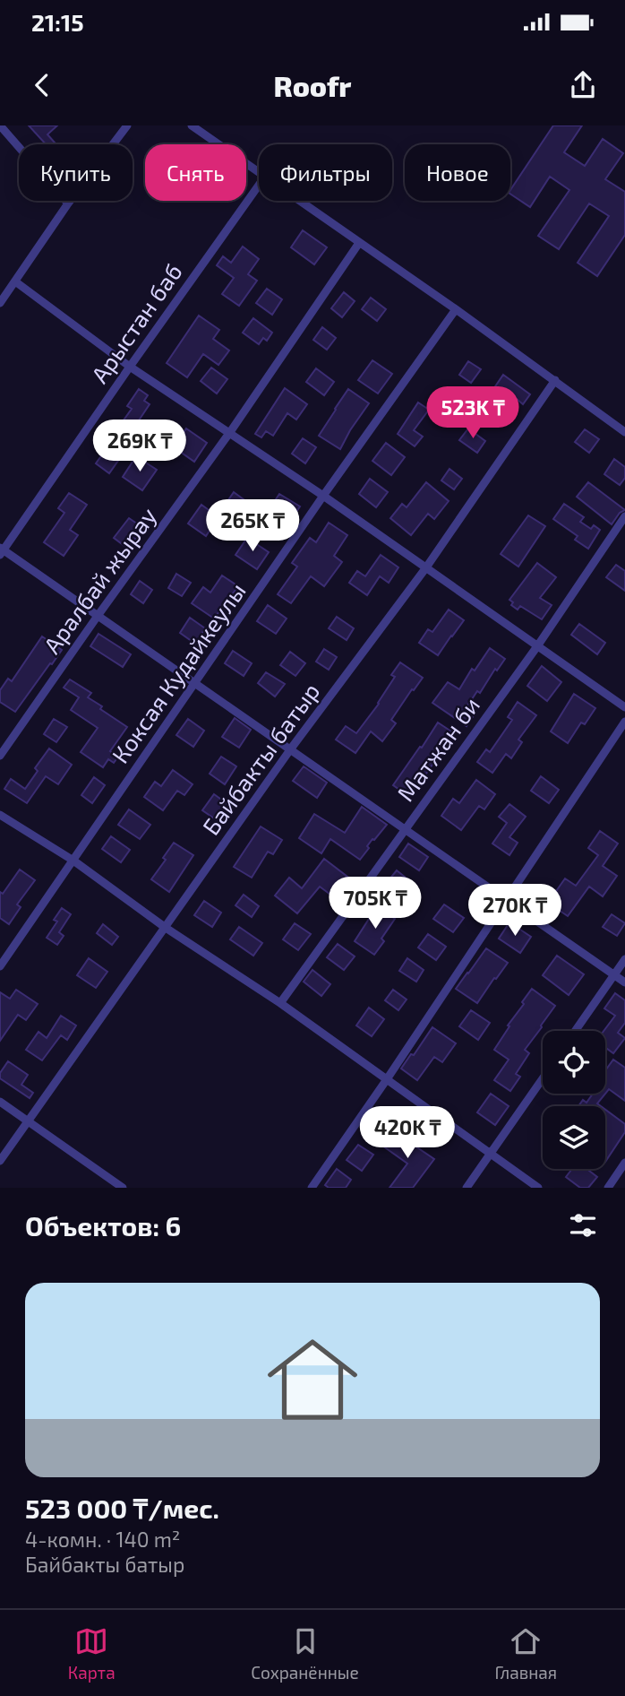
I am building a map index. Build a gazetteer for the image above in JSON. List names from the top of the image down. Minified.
{"streets":{"street":["Арыстан баб","Аралбай жырау","Коксая Кудайкеулы","Матжан би","Байбакты батыр"]},"page":{"status":"21:15","header":"Roofr","chip":["Купить","Снять","Фильтры","Новое"],"price":["523K ₸","269K ₸","265K ₸","705K ₸","270K ₸","420K ₸"],"heading":"Объектов: 6","list":[{"name":"523 000 ₸/мес.","note":"4-комн. · 140 m² · Байбакты батыр"}],"tabs":["Карта","Сохранённые","Главная"]}}
